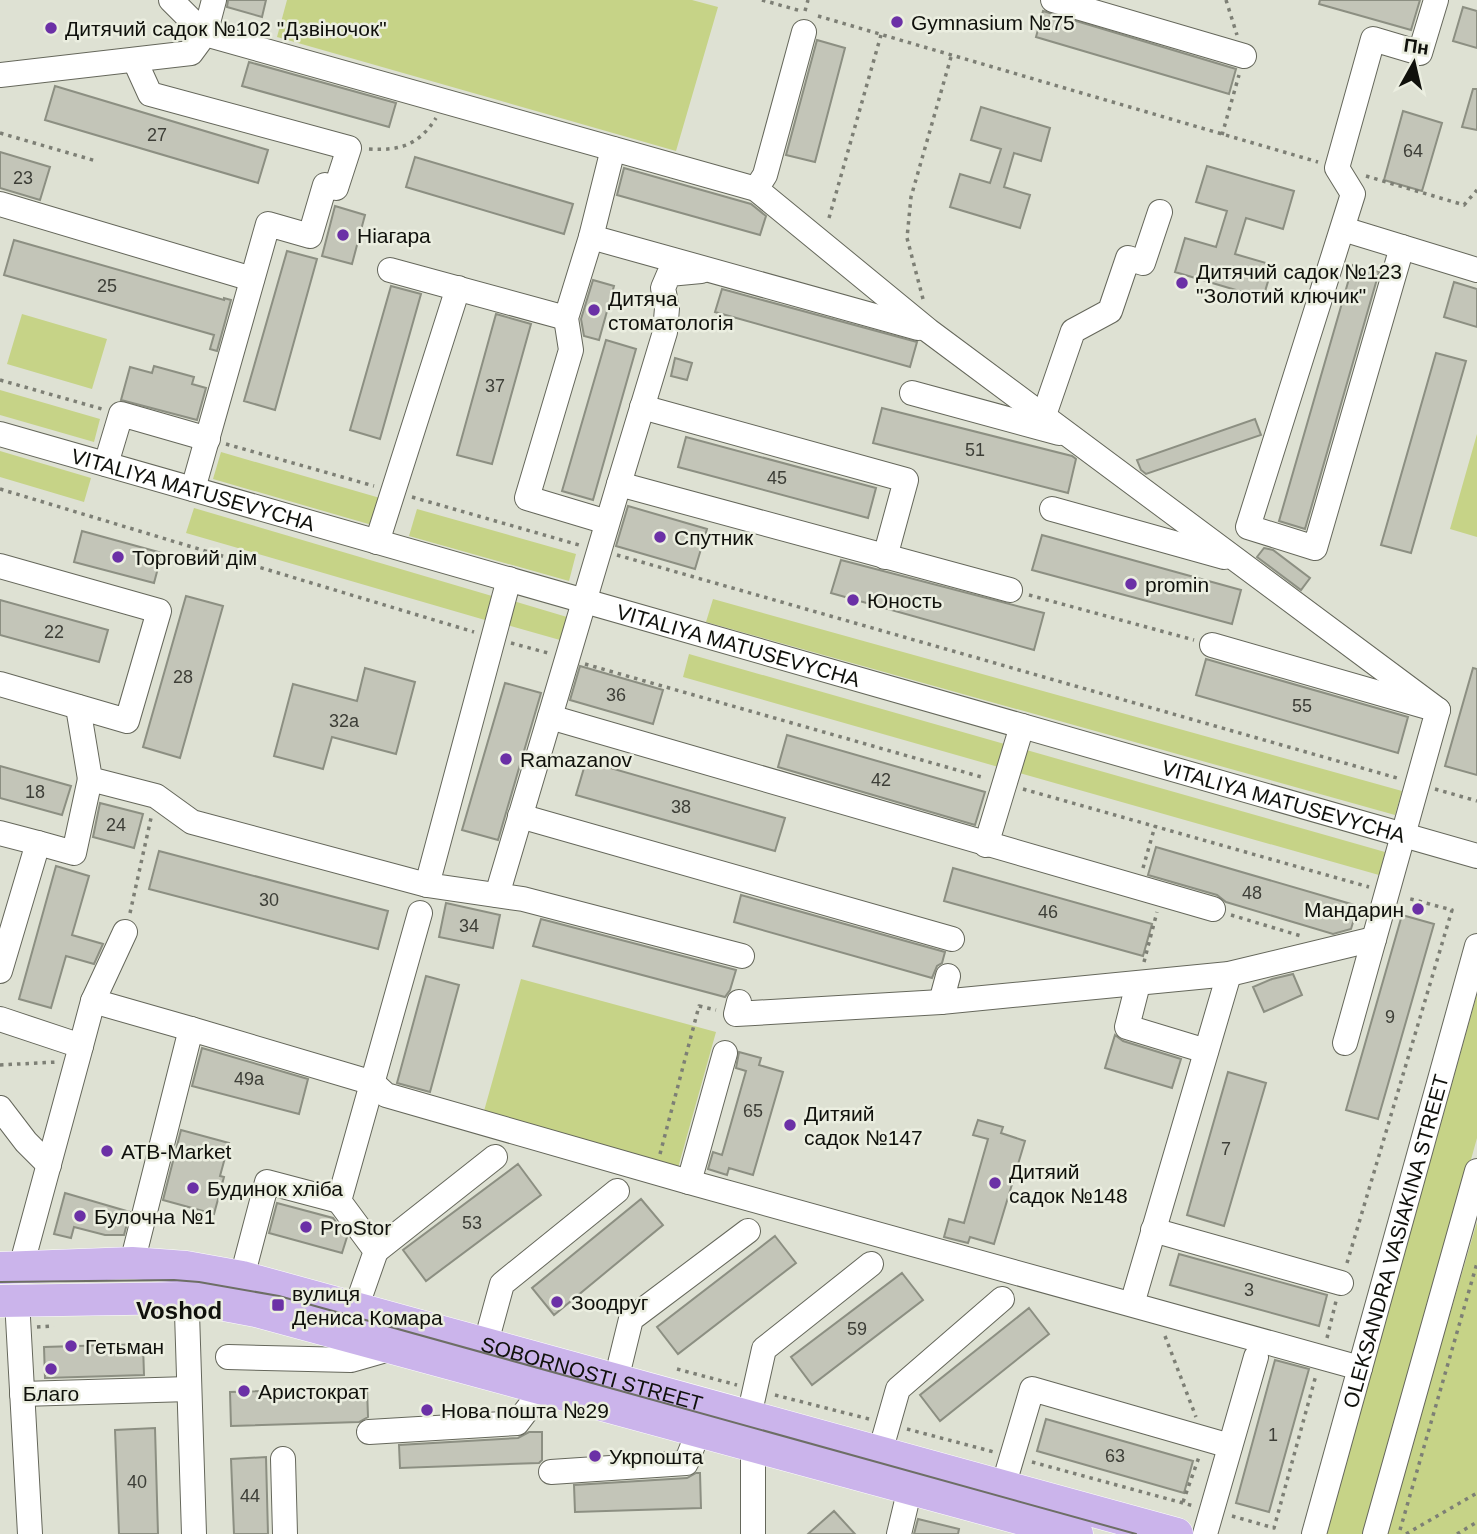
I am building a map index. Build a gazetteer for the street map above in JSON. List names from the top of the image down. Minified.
{"streets":{"main road":["SOBORNOSTI STREET"],"street":["VITALIYA MATUSEVYCHA","OLEKSANDRA VASIAKINA STREET"]},"districts":["Voshod"],"places":{"other":["Gymnasium №75","Дитячий садок №102 \"Дзвіночок\"","Ніагара","Дитячий садок №123 \"Золотий ключик\"","Дитяча стоматологія","Спутник","Торговий дім","promin","Юность","Ramazanov","Мандарин","Дитяий садок №147","ATB-Market","Дитяий садок №148","Будинок хліба","Булочна №1","ProStor","Зоодруг","Гетьман","Благо","Аристократ","Нова пошта №29","Укрпошта"],"transit":["вулиця Дениса Комара"]},"house_numbers":["27","64","23","25","37","51","45","22","28","36","55","32а","42","18","38","24","48","30","46","34","9","49а","65","7","53","3","59","1","63","40","44"],"north":"top"}
